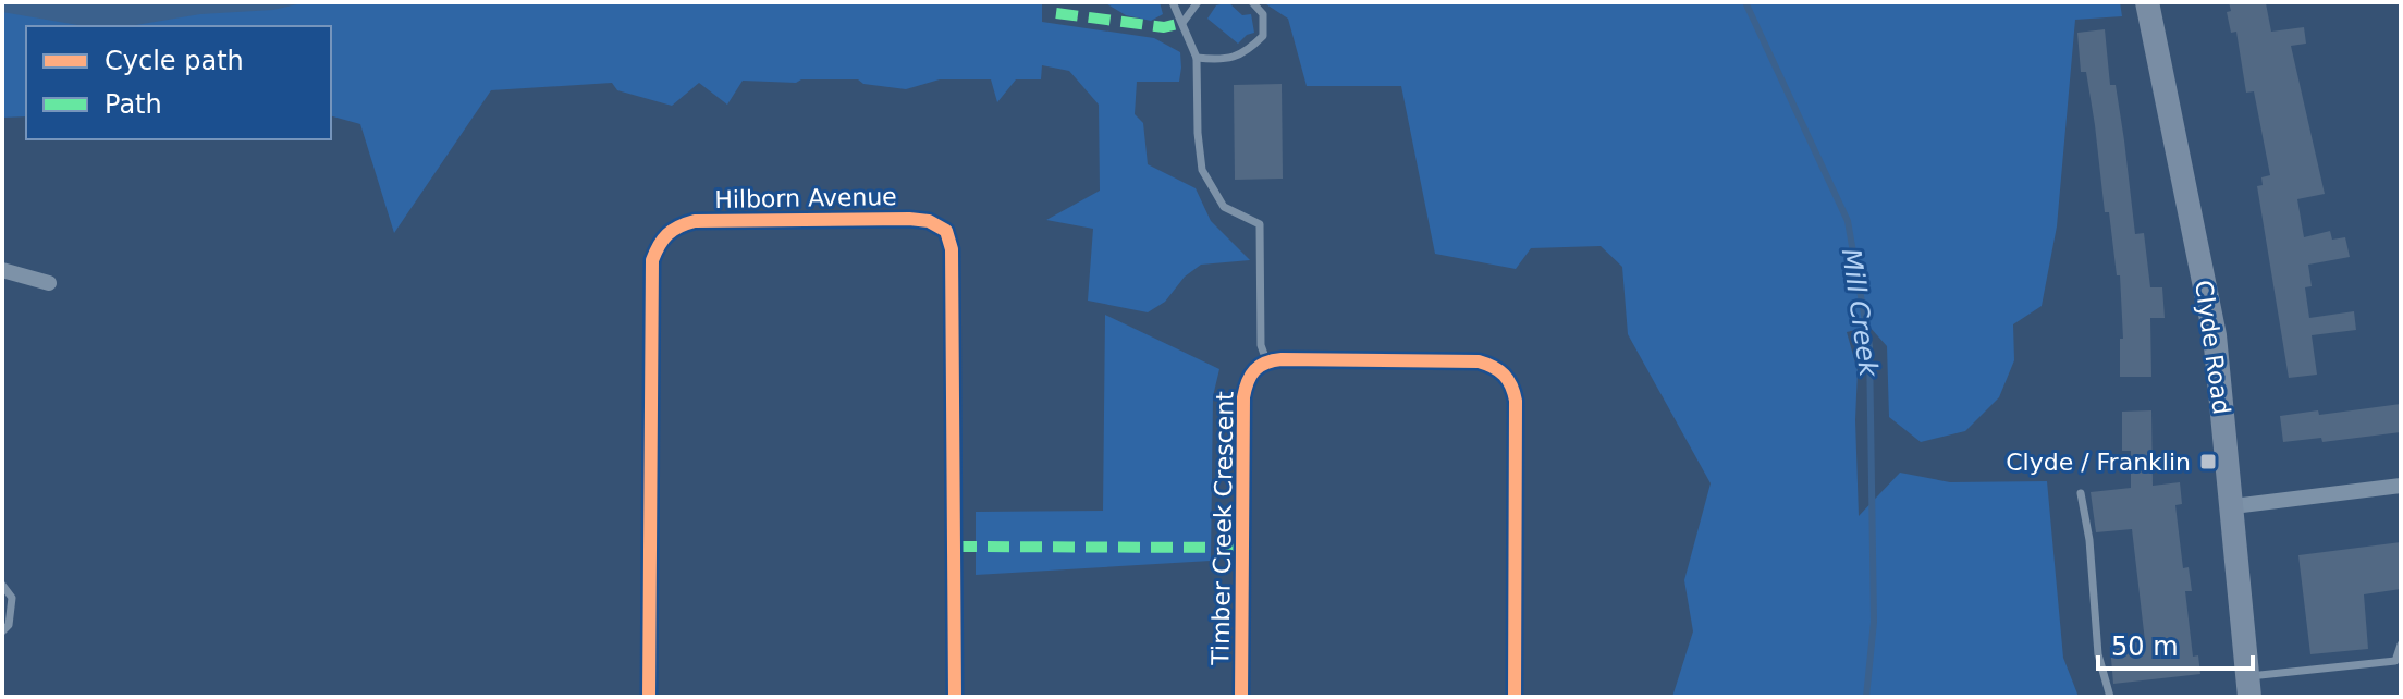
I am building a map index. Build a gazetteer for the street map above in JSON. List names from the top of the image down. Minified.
{"streets":{"main road":["Clyde Road"],"street":["Hilborn Avenue","Timber Creek Crescent"]},"water":["Mill Creek"],"places":{"transit":["Clyde / Franklin"]},"legend":["Cycle path","Path"],"scale_bar":"50 m"}
